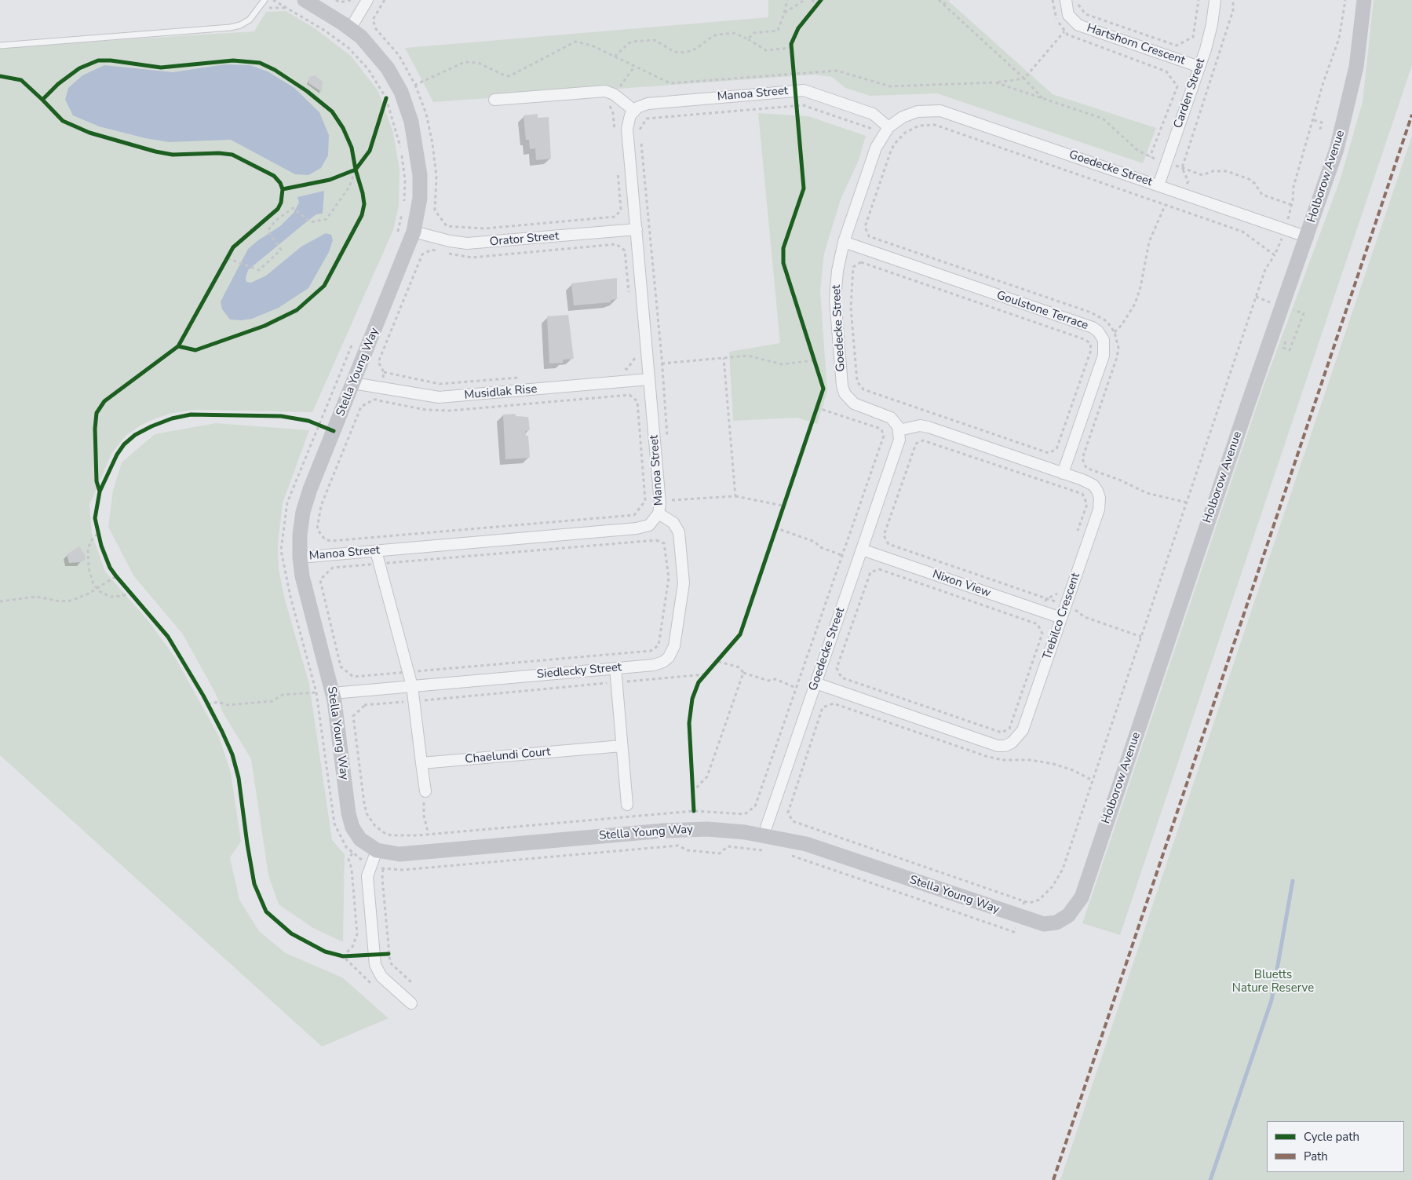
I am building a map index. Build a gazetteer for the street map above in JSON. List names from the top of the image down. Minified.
{"streets":{"street":["Hartshorn Crescent","Carden Street","Manoa Street","Goedecke Street","Holborow Avenue","Orator Street","Goulstone Terrace","Stella Young Way","Musidlak Rise","Nixon View","Trebilco Crescent","Siedlecky Street","Chaelundi Court"]},"crossings":[["Hartshorn Crescent","Carden Street"],["Carden Street","Goedecke Street"],["Manoa Street","Goedecke Street"],["Manoa Street","Orator Street"],["Manoa Street","Stella Young Way"],["Manoa Street","Musidlak Rise"],["Manoa Street","Siedlecky Street"],["Goedecke Street","Holborow Avenue"],["Goedecke Street","Goulstone Terrace"],["Goedecke Street","Stella Young Way"],["Goedecke Street","Nixon View"],["Goedecke Street","Trebilco Crescent"],["Holborow Avenue","Stella Young Way"],["Orator Street","Stella Young Way"],["Goulstone Terrace","Trebilco Crescent"],["Stella Young Way","Musidlak Rise"],["Stella Young Way","Siedlecky Street"],["Nixon View","Trebilco Crescent"]],"parks":["Bluetts Nature Reserve"],"legend":["Cycle path","Path"]}
